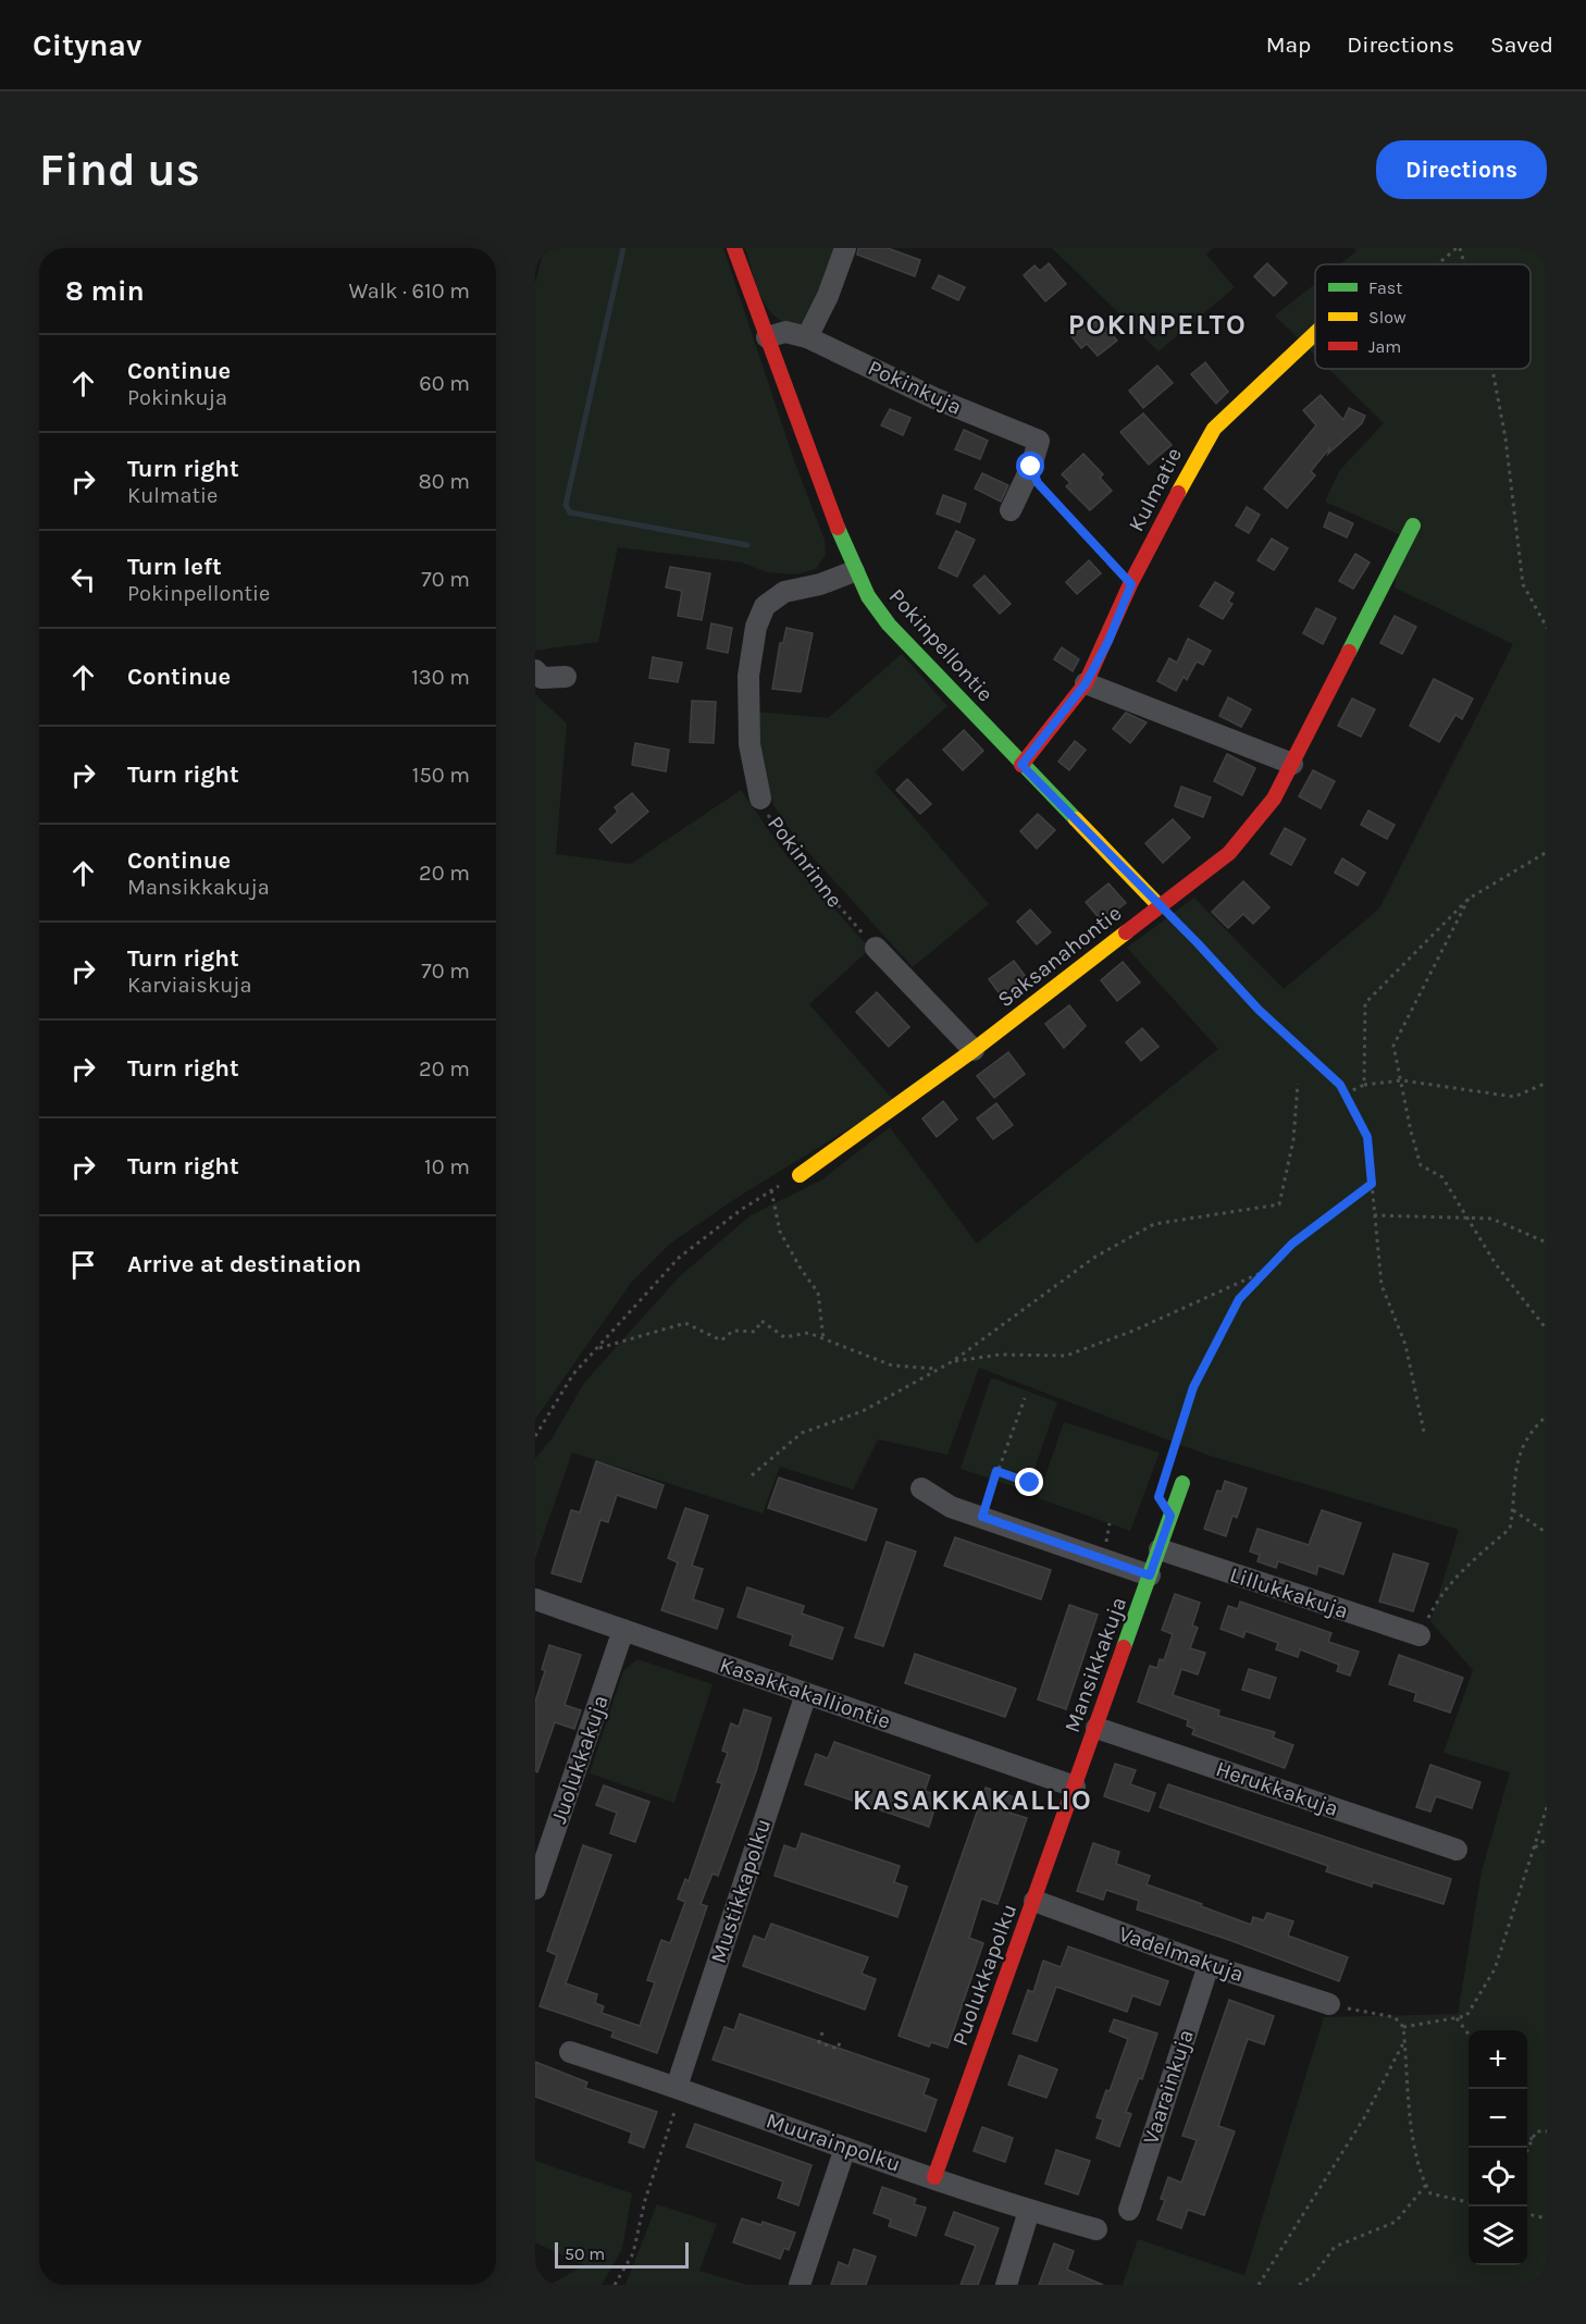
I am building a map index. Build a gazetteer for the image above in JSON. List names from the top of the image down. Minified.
{"streets":{"street":["Pokinkuja","Kulmatie","Pokinpellontie","Pokinrinne","Saksanahontie","Lillukkakuja","Mansikkakuja","Kasakkakalliontie","Juolukkakuja","Herukkakuja","Mustikkapolku","Vadelmakuja","Puolukkapolku","Vaarainkuja","Muurainpolku"]},"crossings":[["Pokinkuja","Pokinpellontie"],["Kulmatie","Pokinpellontie"],["Pokinpellontie","Pokinrinne"],["Pokinpellontie","Saksanahontie"],["Lillukkakuja","Mansikkakuja"],["Mansikkakuja","Kasakkakalliontie"],["Mansikkakuja","Herukkakuja"],["Mansikkakuja","Puolukkapolku"],["Kasakkakalliontie","Juolukkakuja"],["Kasakkakalliontie","Mustikkapolku"],["Kasakkakalliontie","Puolukkapolku"],["Mustikkapolku","Muurainpolku"],["Vadelmakuja","Puolukkapolku"],["Vadelmakuja","Vaarainkuja"],["Puolukkapolku","Muurainpolku"]],"districts":["POKINPELTO","KASAKKAKALLIO"],"legend":["Fast","Slow","Jam"],"scale_bar":"50 m","page":{"header":"Citynav","nav":["Map","Directions","Saved"],"buttons":"Directions","title":"Find us","heading":["8 min","Walk · 610 m"],"list":[["Continue","Pokinkuja","60 m"],["Turn right","Kulmatie","80 m"],["Turn left","Pokinpellontie","70 m"],["Continue","130 m"],["Turn right","150 m"],["Continue","Mansikkakuja","20 m"],["Turn right","Karviaiskuja","70 m"],["Turn right","20 m"],["Turn right","10 m"],"Arrive at destination"],"map_buttons":["+","−"],"scale":"50 m"}}
